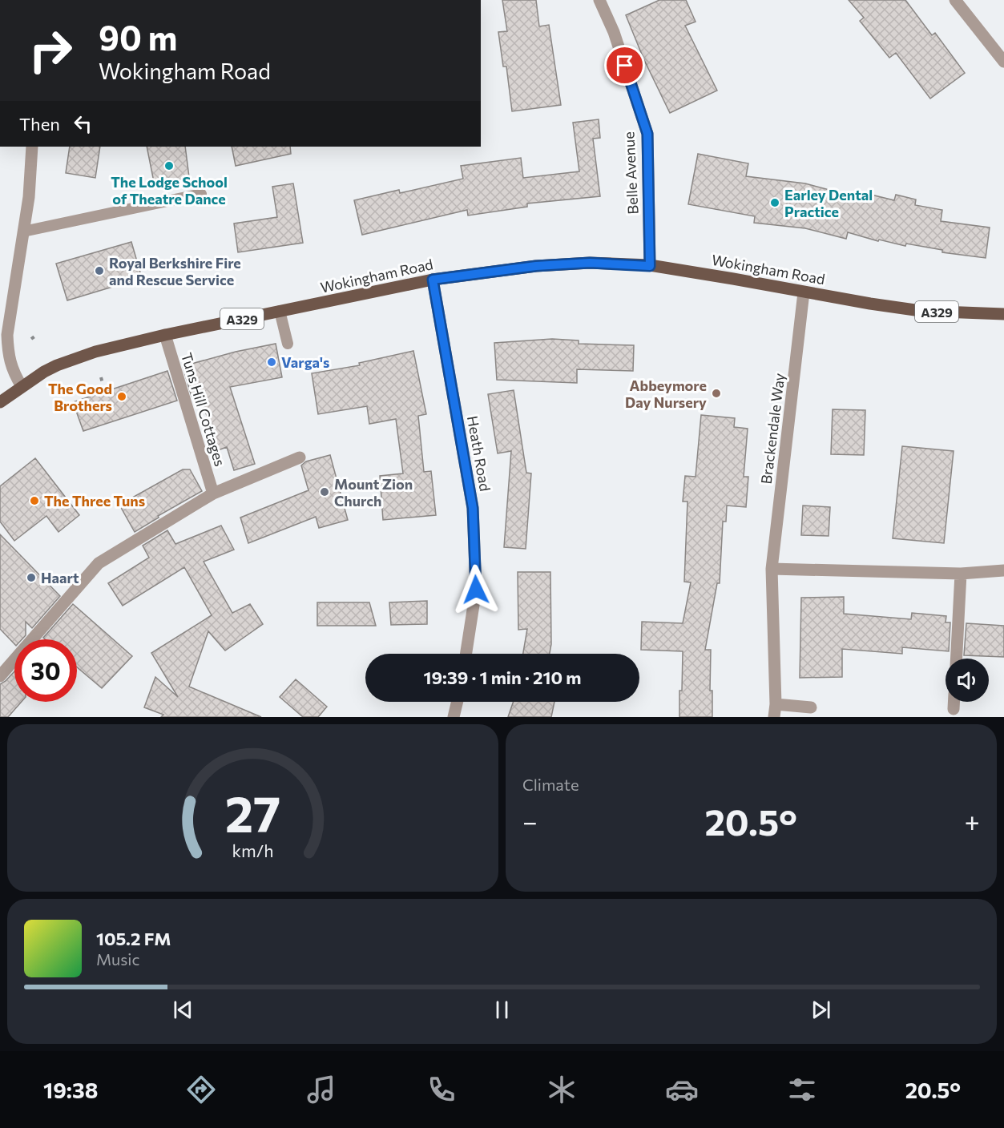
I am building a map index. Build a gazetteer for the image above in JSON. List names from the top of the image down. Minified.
{"streets":{"main road":["Wokingham Road","A329"],"street":["Belle Avenue","Tuns Hill Cottages","Brackendale Way","Heath Road"]},"crossings":[["Belle Avenue","Wokingham Road"],["Wokingham Road","Tuns Hill Cottages"],["Wokingham Road","Brackendale Way"],["Wokingham Road","Heath Road"]],"places":["The Lodge School of Theatre Dance","Earley Dental Practice","Royal Berkshire Fire and Rescue Service","Varga's","Abbeymore Day Nursery","The Good Brothers","Mount Zion Church","The Three Tuns","Haart"],"page":{"turn":["90 m","Wokingham Road"],"then":"Then","limit":"30","trip":"19:39 · 1 min · 210 m","tile":"Climate","heat":["−","20.5°","+"],"song":["105.2 FM","Music"],"tabs":["19:38","20.5°"],"gauge":["27","km/h"]}}
